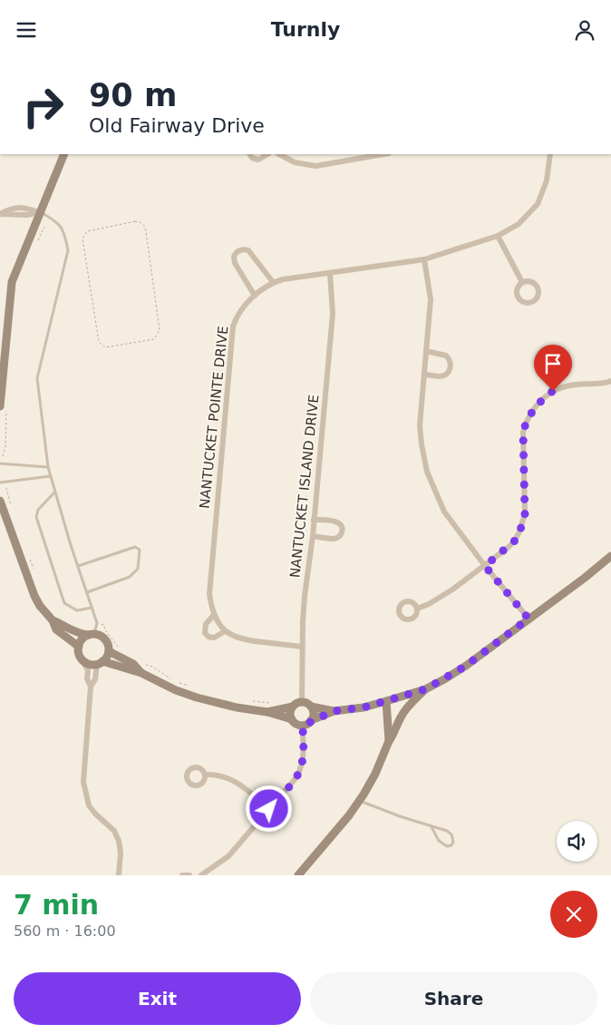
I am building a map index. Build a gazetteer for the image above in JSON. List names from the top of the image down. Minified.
{"streets":{"street":["NANTUCKET POINTE DRIVE","NANTUCKET ISLAND DRIVE"]},"crossings":[["NANTUCKET POINTE DRIVE","NANTUCKET ISLAND DRIVE"]],"page":{"header":"Turnly","turn":["90 m","Old Fairway Drive"],"heading":["7 min","560 m · 16:00"],"buttons":["Exit","Share"]}}
